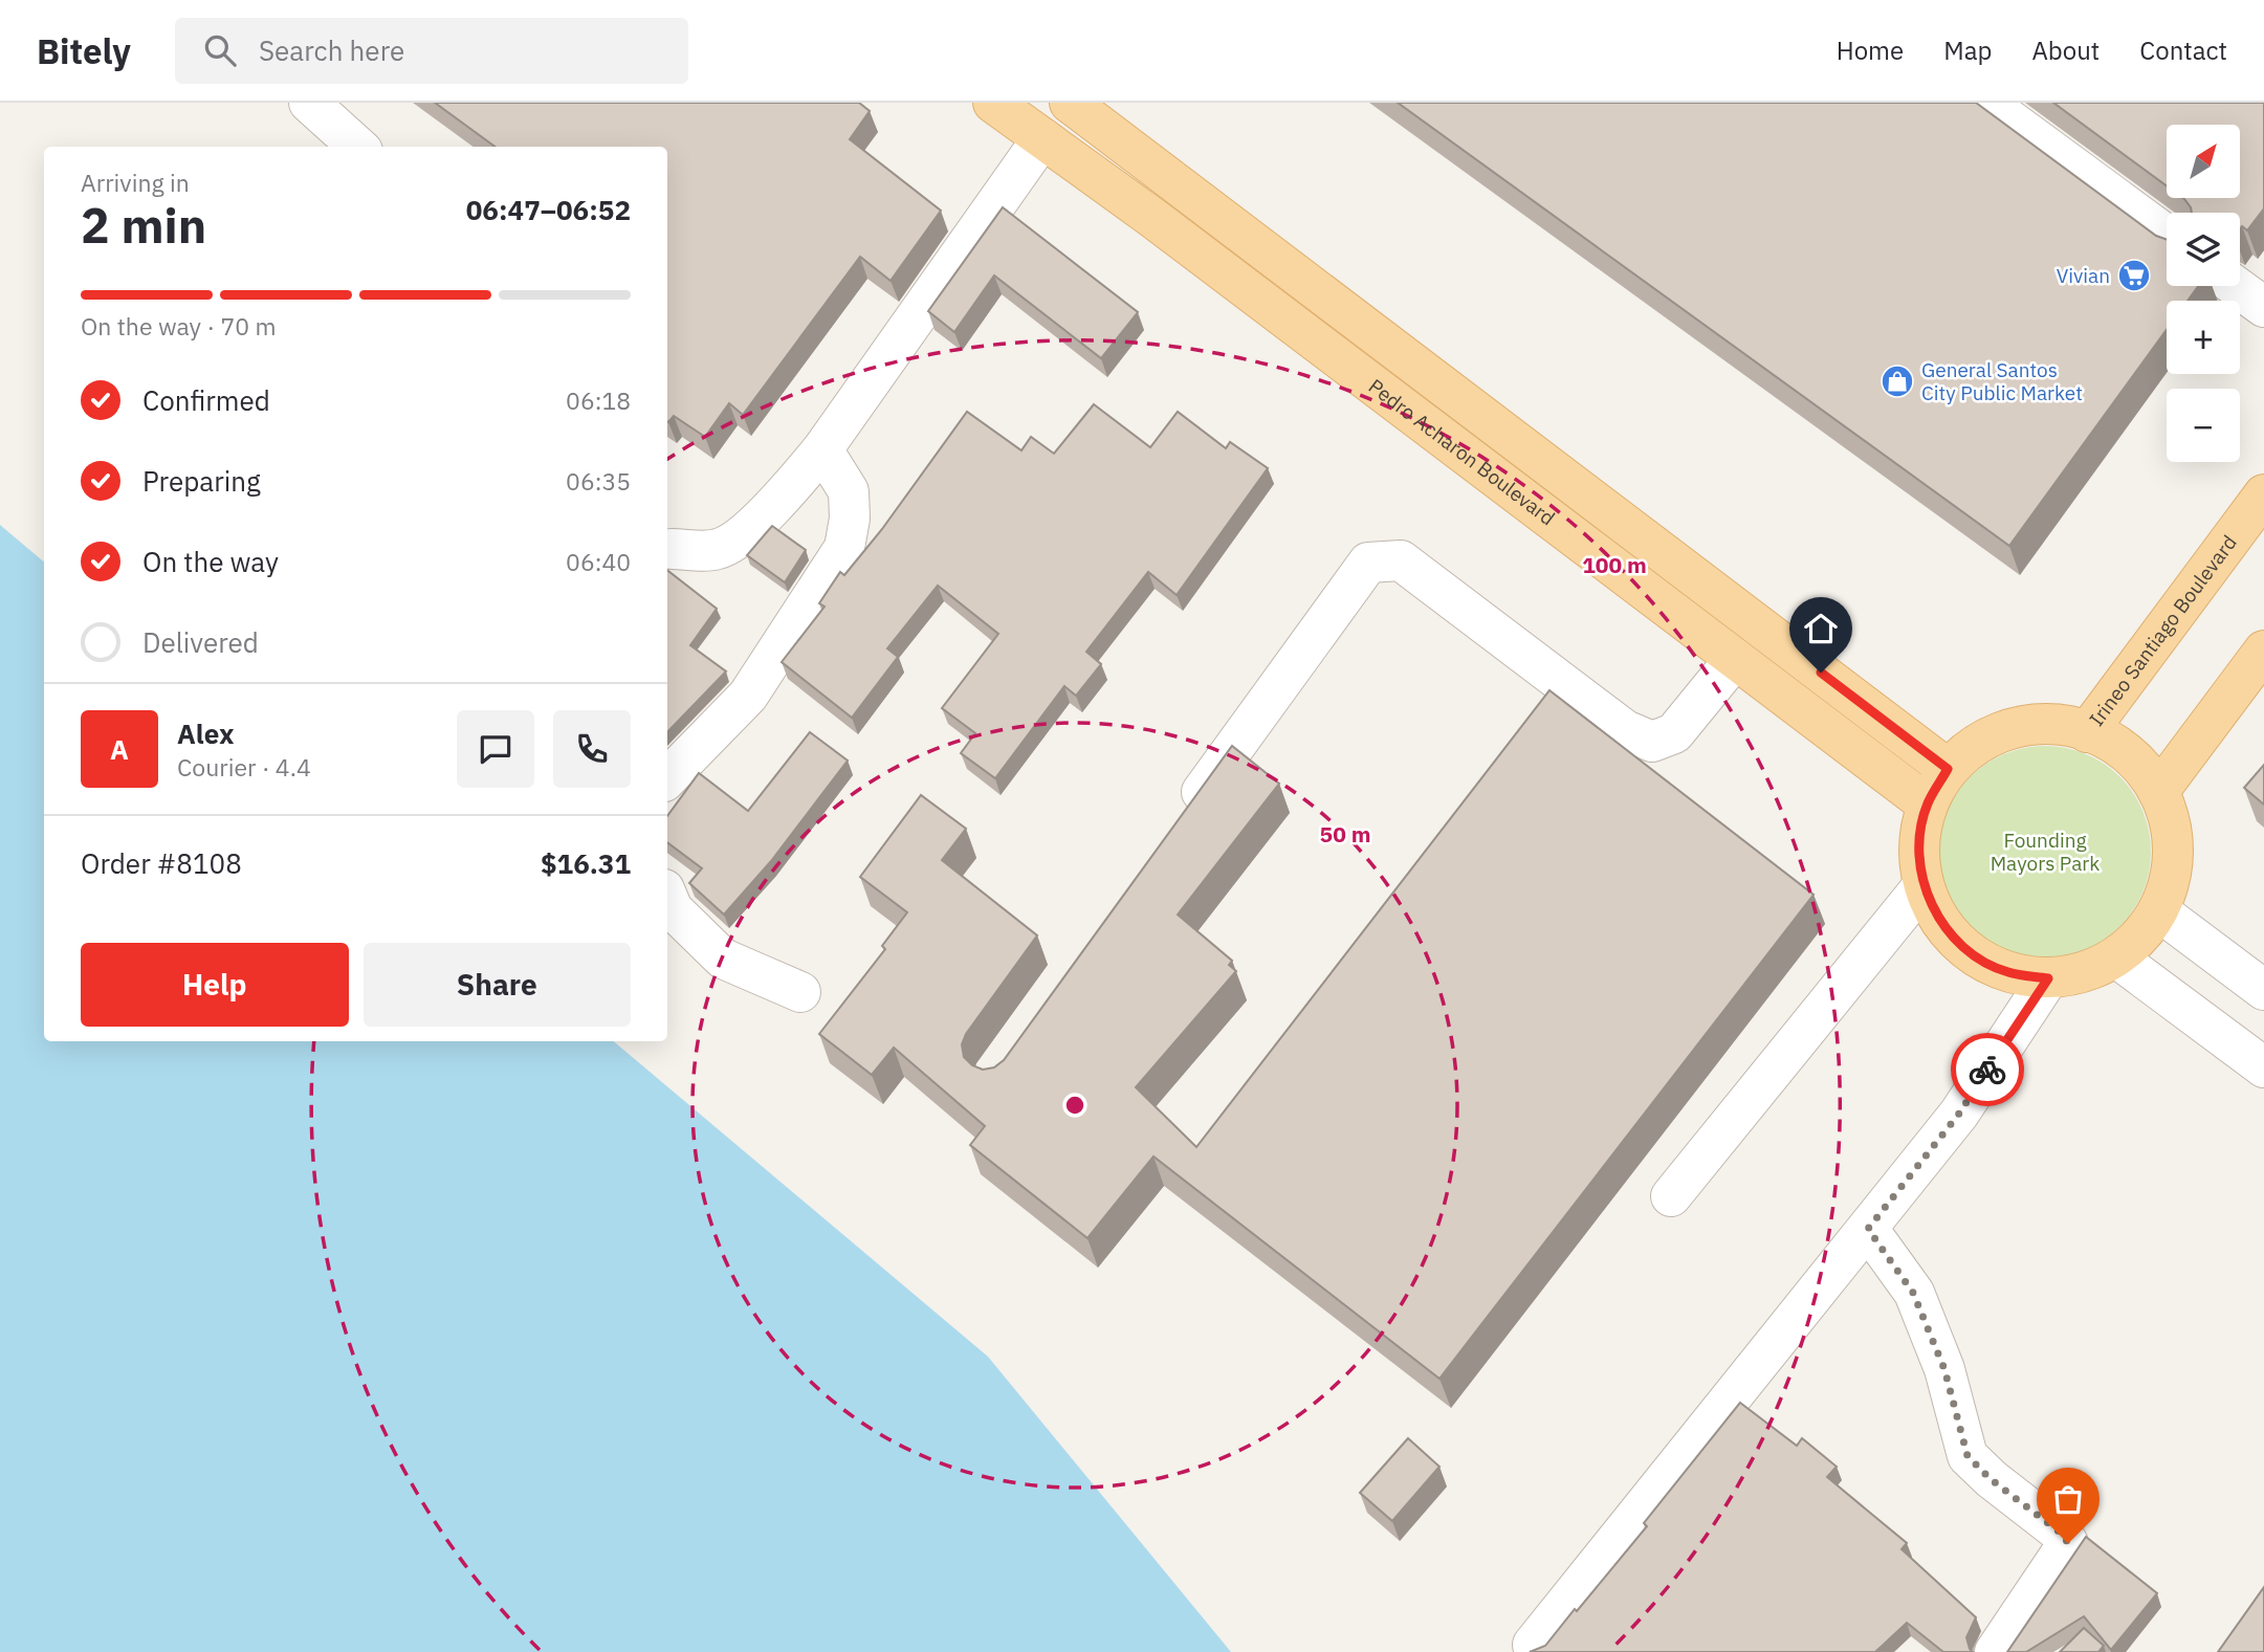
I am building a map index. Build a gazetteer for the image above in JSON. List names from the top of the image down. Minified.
{"streets":{"main road":["Pedro Acharon Boulevard","Irineo Santiago Boulevard"]},"crossings":[["Pedro Acharon Boulevard","Irineo Santiago Boulevard"]],"parks":["Founding Mayors Park"],"places":{"supermarket":["Vivian"],"shop":["General Santos City Public Market"]},"north":"top right","page":{"header":"Bitely","search":"Search here","nav":["Home","Map","About","Contact"],"map_buttons":["+","−"],"heading":["2 min","Arriving in","06:47–06:52"],"panel":["Alex","Courier · 4.4","Order #8108","$16.31"],"bar":"On the way · 70 m","list":[["Confirmed","06:18"],["Preparing","06:35"],["On the way","06:40"],"Delivered"],"round":"A","buttons":["Help","Share"]},"rings":["100 m","50 m"]}
